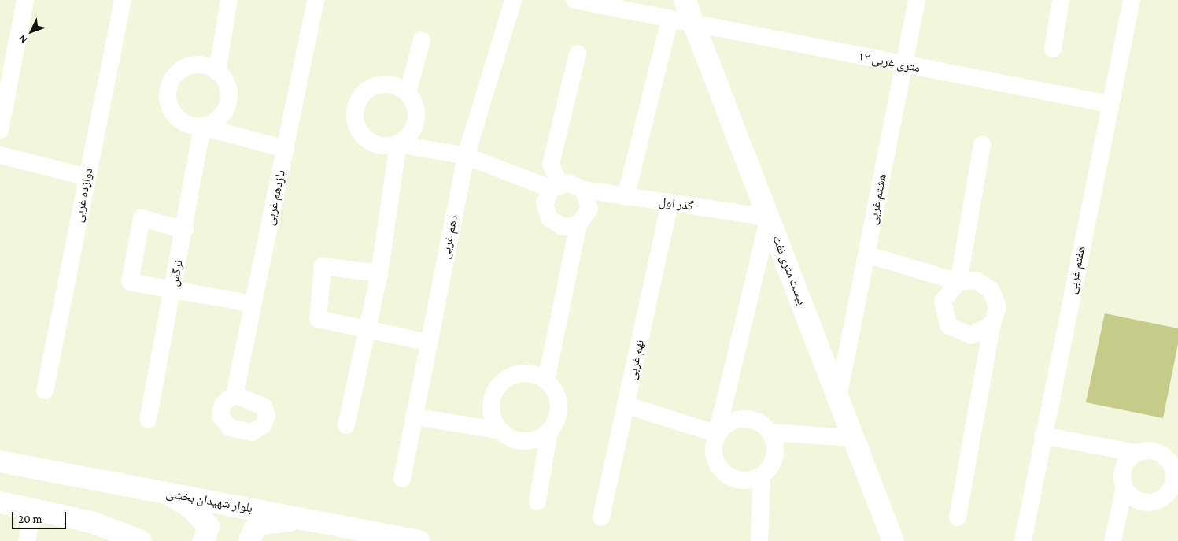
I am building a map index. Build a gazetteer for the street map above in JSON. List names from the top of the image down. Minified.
{"streets":{"main road":["بیست متری نفت","بلوار شهیدان بخشی"],"street":["۱۲ متری غربی","دوازده غربی","یازدهم غربی","هشتم غربی","گذر اول","دهم غربی","هفتم غربی","نرگس","نهم غربی"]},"crossings":[["۱۲ متری غربی","هشتم غربی"],["۱۲ متری غربی","بیست متری نفت"],["۱۲ متری غربی","هفتم غربی"],["هشتم غربی","بیست متری نفت"],["گذر اول","بیست متری نفت"],["گذر اول","نهم غربی"]],"scale_bar":"20 m","north":"bottom left"}
